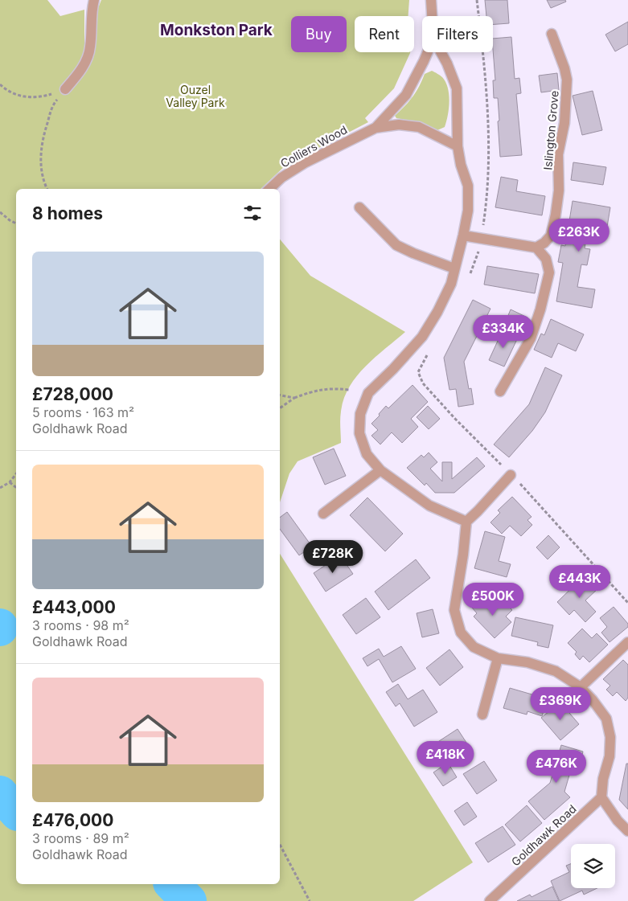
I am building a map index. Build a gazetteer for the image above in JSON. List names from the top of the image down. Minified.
{"streets":{"street":["Islington Grove","Colliers Wood","Goldhawk Road"]},"districts":["Monkston Park"],"parks":["Ouzel Valley Park"],"page":{"chip":["Buy","Rent","Filters"],"heading":"8 homes","price":["£263K","£334K","£728K","£443K","£500K","£369K","£418K","£476K"],"list":[{"name":"£728,000","note":"5 rooms · 163 m² · Goldhawk Road"},{"name":"£443,000","note":"3 rooms · 98 m² · Goldhawk Road"},{"name":"£476,000","note":"3 rooms · 89 m² · Goldhawk Road"}]}}
